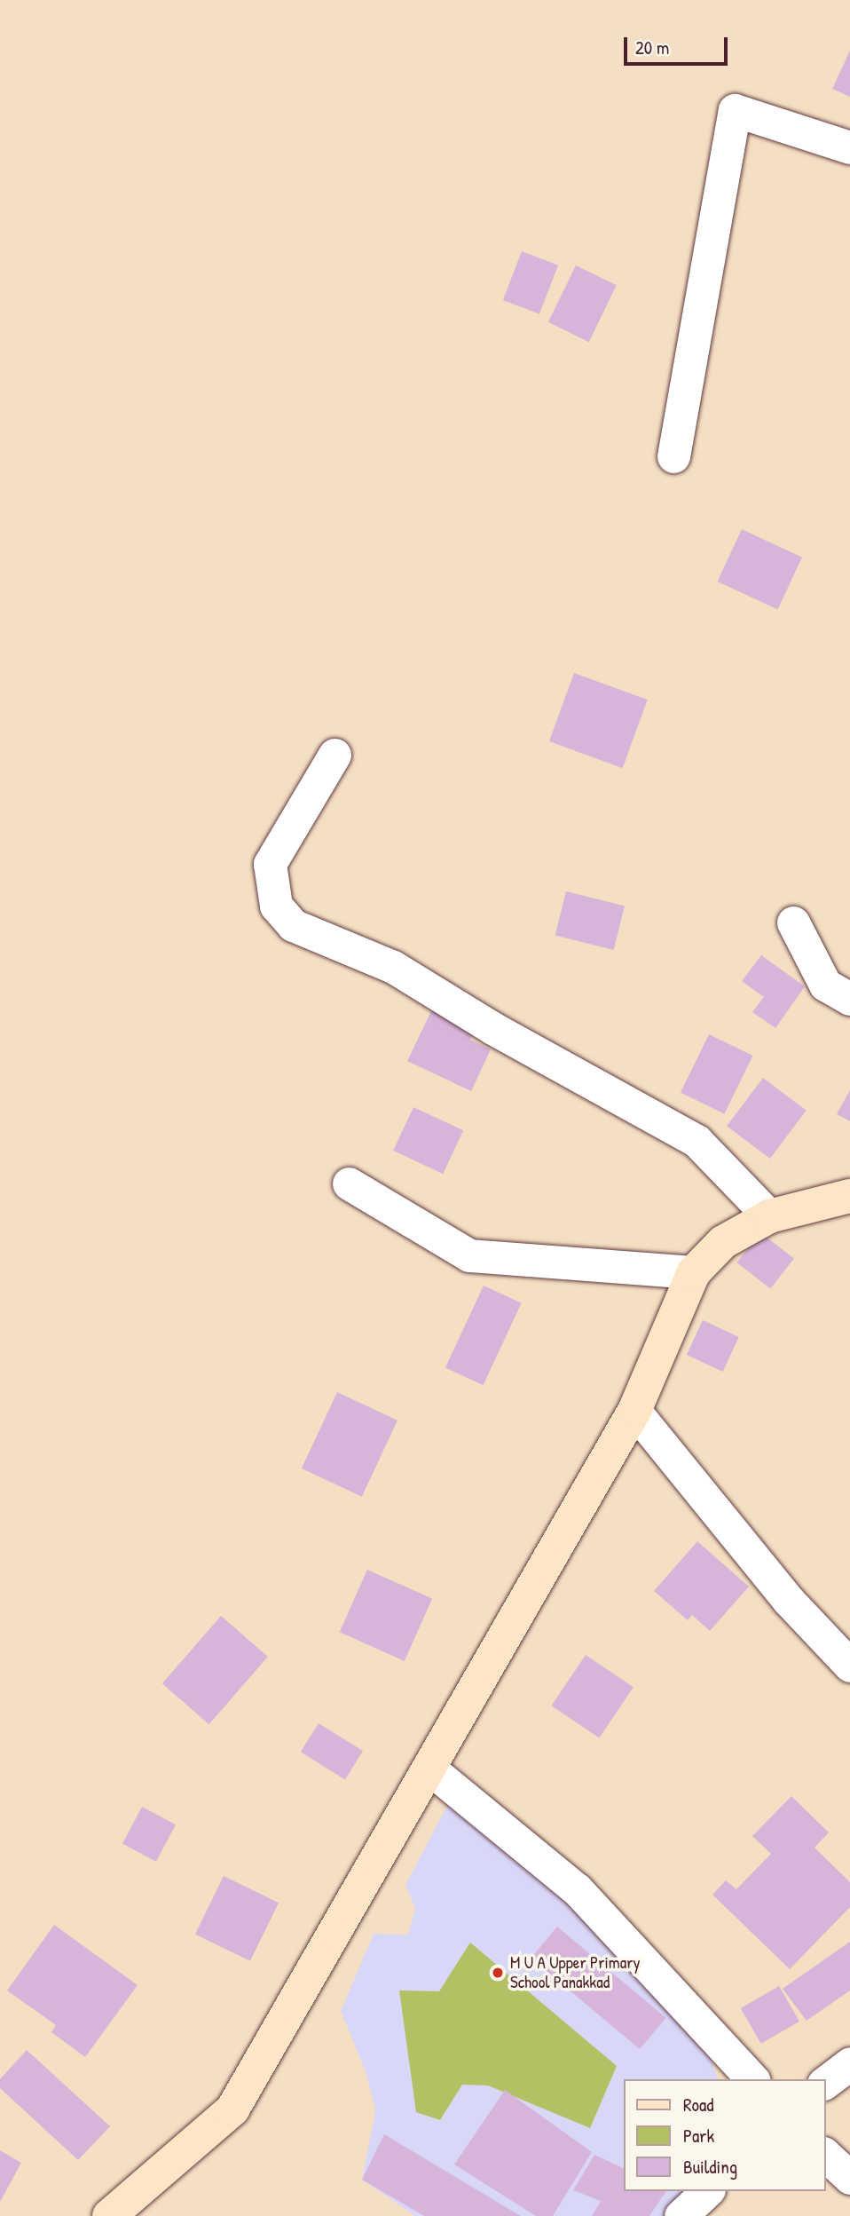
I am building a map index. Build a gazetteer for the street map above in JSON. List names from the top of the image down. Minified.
{"places":["M U A Upper Primary School Panakkad"],"legend":["Road","Park","Building"],"scale_bar":"20 m"}
